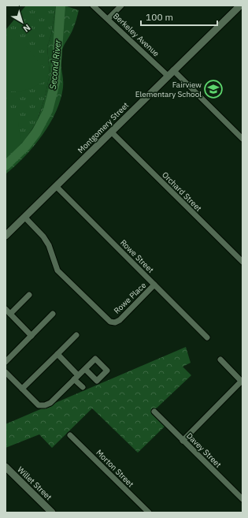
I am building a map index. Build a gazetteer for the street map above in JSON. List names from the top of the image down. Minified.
{"streets":{"street":["Berkeley Avenue","Montgomery Street","Orchard Street","Rowe Street","Rowe Place","Davey Street","Morton Street","Willet Street"]},"crossings":[["Berkeley Avenue","Montgomery Street"],["Montgomery Street","Orchard Street"],["Montgomery Street","Rowe Street"],["Montgomery Street","Rowe Place"],["Rowe Street","Rowe Place"]],"water":["Second River"],"places":{"school or university":["Fairview Elementary School"]},"scale_bar":"100 m","north":"bottom right"}
